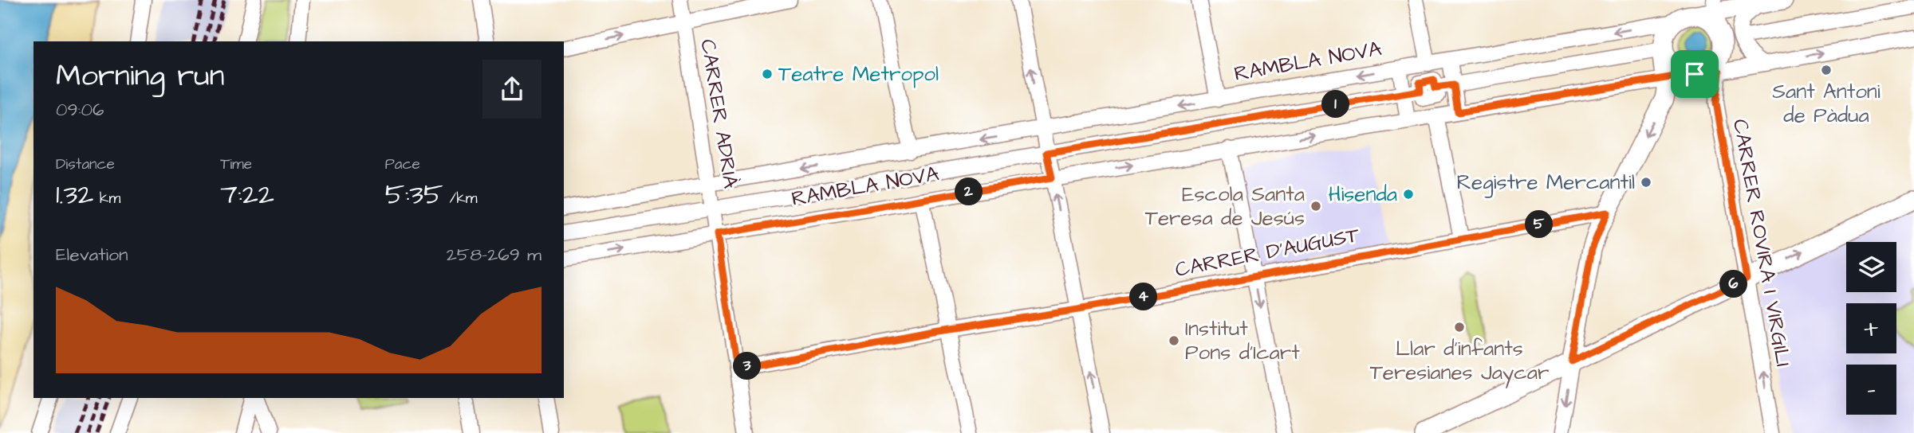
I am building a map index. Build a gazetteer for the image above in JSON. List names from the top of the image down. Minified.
{"streets":{"street":["RAMBLA NOVA","CARRER ADRIÀ","CARRER ROVIRA I VIRGILI","CARRER D'AUGUST"]},"crossings":[["RAMBLA NOVA","CARRER ADRIÀ"],["RAMBLA NOVA","CARRER ROVIRA I VIRGILI"],["CARRER ADRIÀ","CARRER D'AUGUST"]],"one_way":["CARRER ROVIRA I VIRGILI"],"places":["Sant Antoni de Pàdua","Teatre Metropol","Registre Mercantil","Hisenda","Escola Santa Teresa de Jesús","Llar d'infants Teresianes Jaycar","Institut Pons d'Icart"],"page":{"heading":["Morning run","09:06"],"pins":["1","2","5","6","4","3"],"stats":[["Distance","1.32 km"],["Time","7:22"],["Pace","5:35 /km"]],"chart":["Elevation","258–269 m"],"map_buttons":["+","−"]}}
